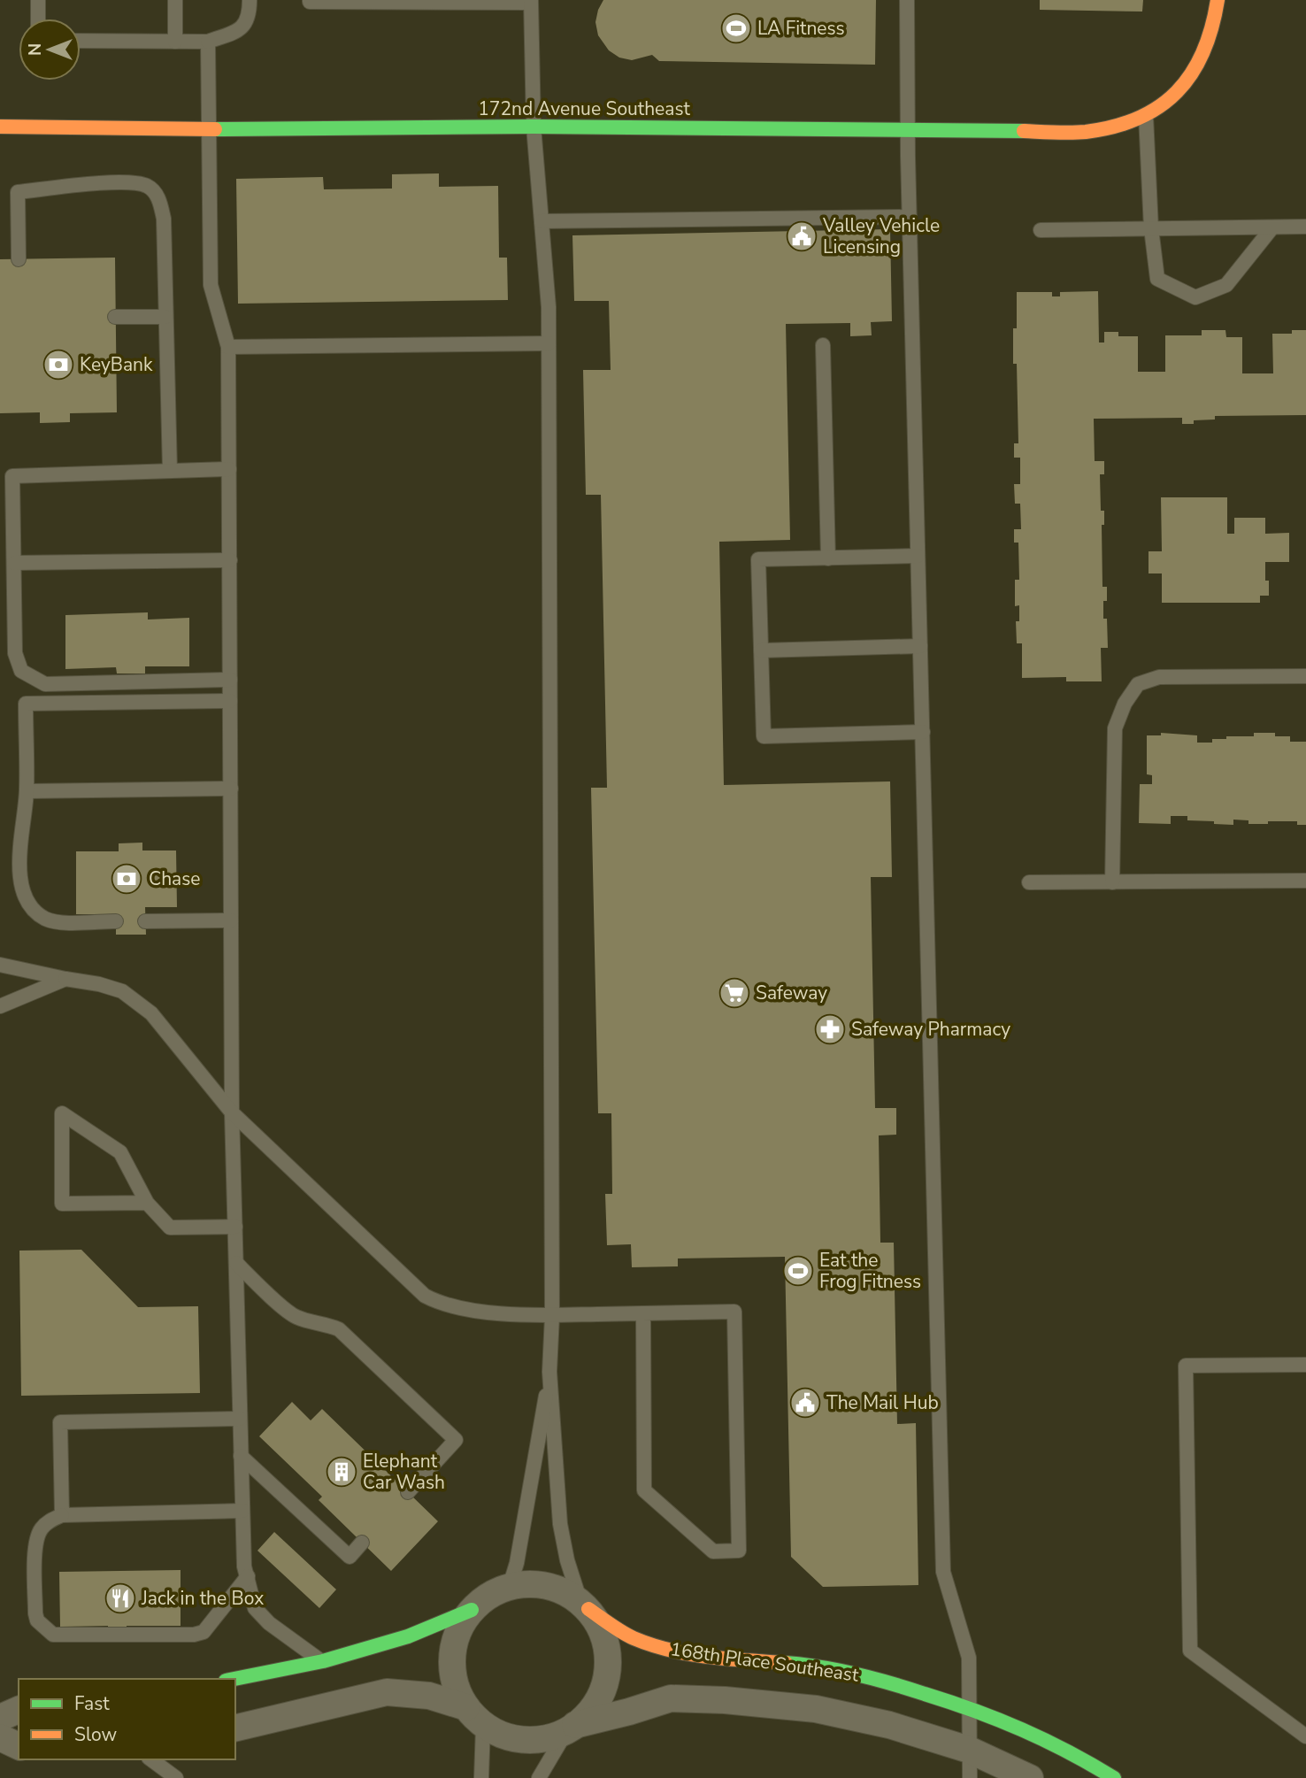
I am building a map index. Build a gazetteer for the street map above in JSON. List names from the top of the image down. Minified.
{"streets":{"street":["172nd Avenue Southeast","168th Place Southeast"]},"places":{"sports":["LA Fitness","Eat the Frog Fitness"],"public building":["Valley Vehicle Licensing","The Mail Hub"],"bank":["KeyBank","Chase"],"supermarket":["Safeway"],"pharmacy":["Safeway Pharmacy"],"building":["Elephant Car Wash"],"restaurant":["Jack in the Box"]},"legend":["Fast","Slow"],"north":"left"}
